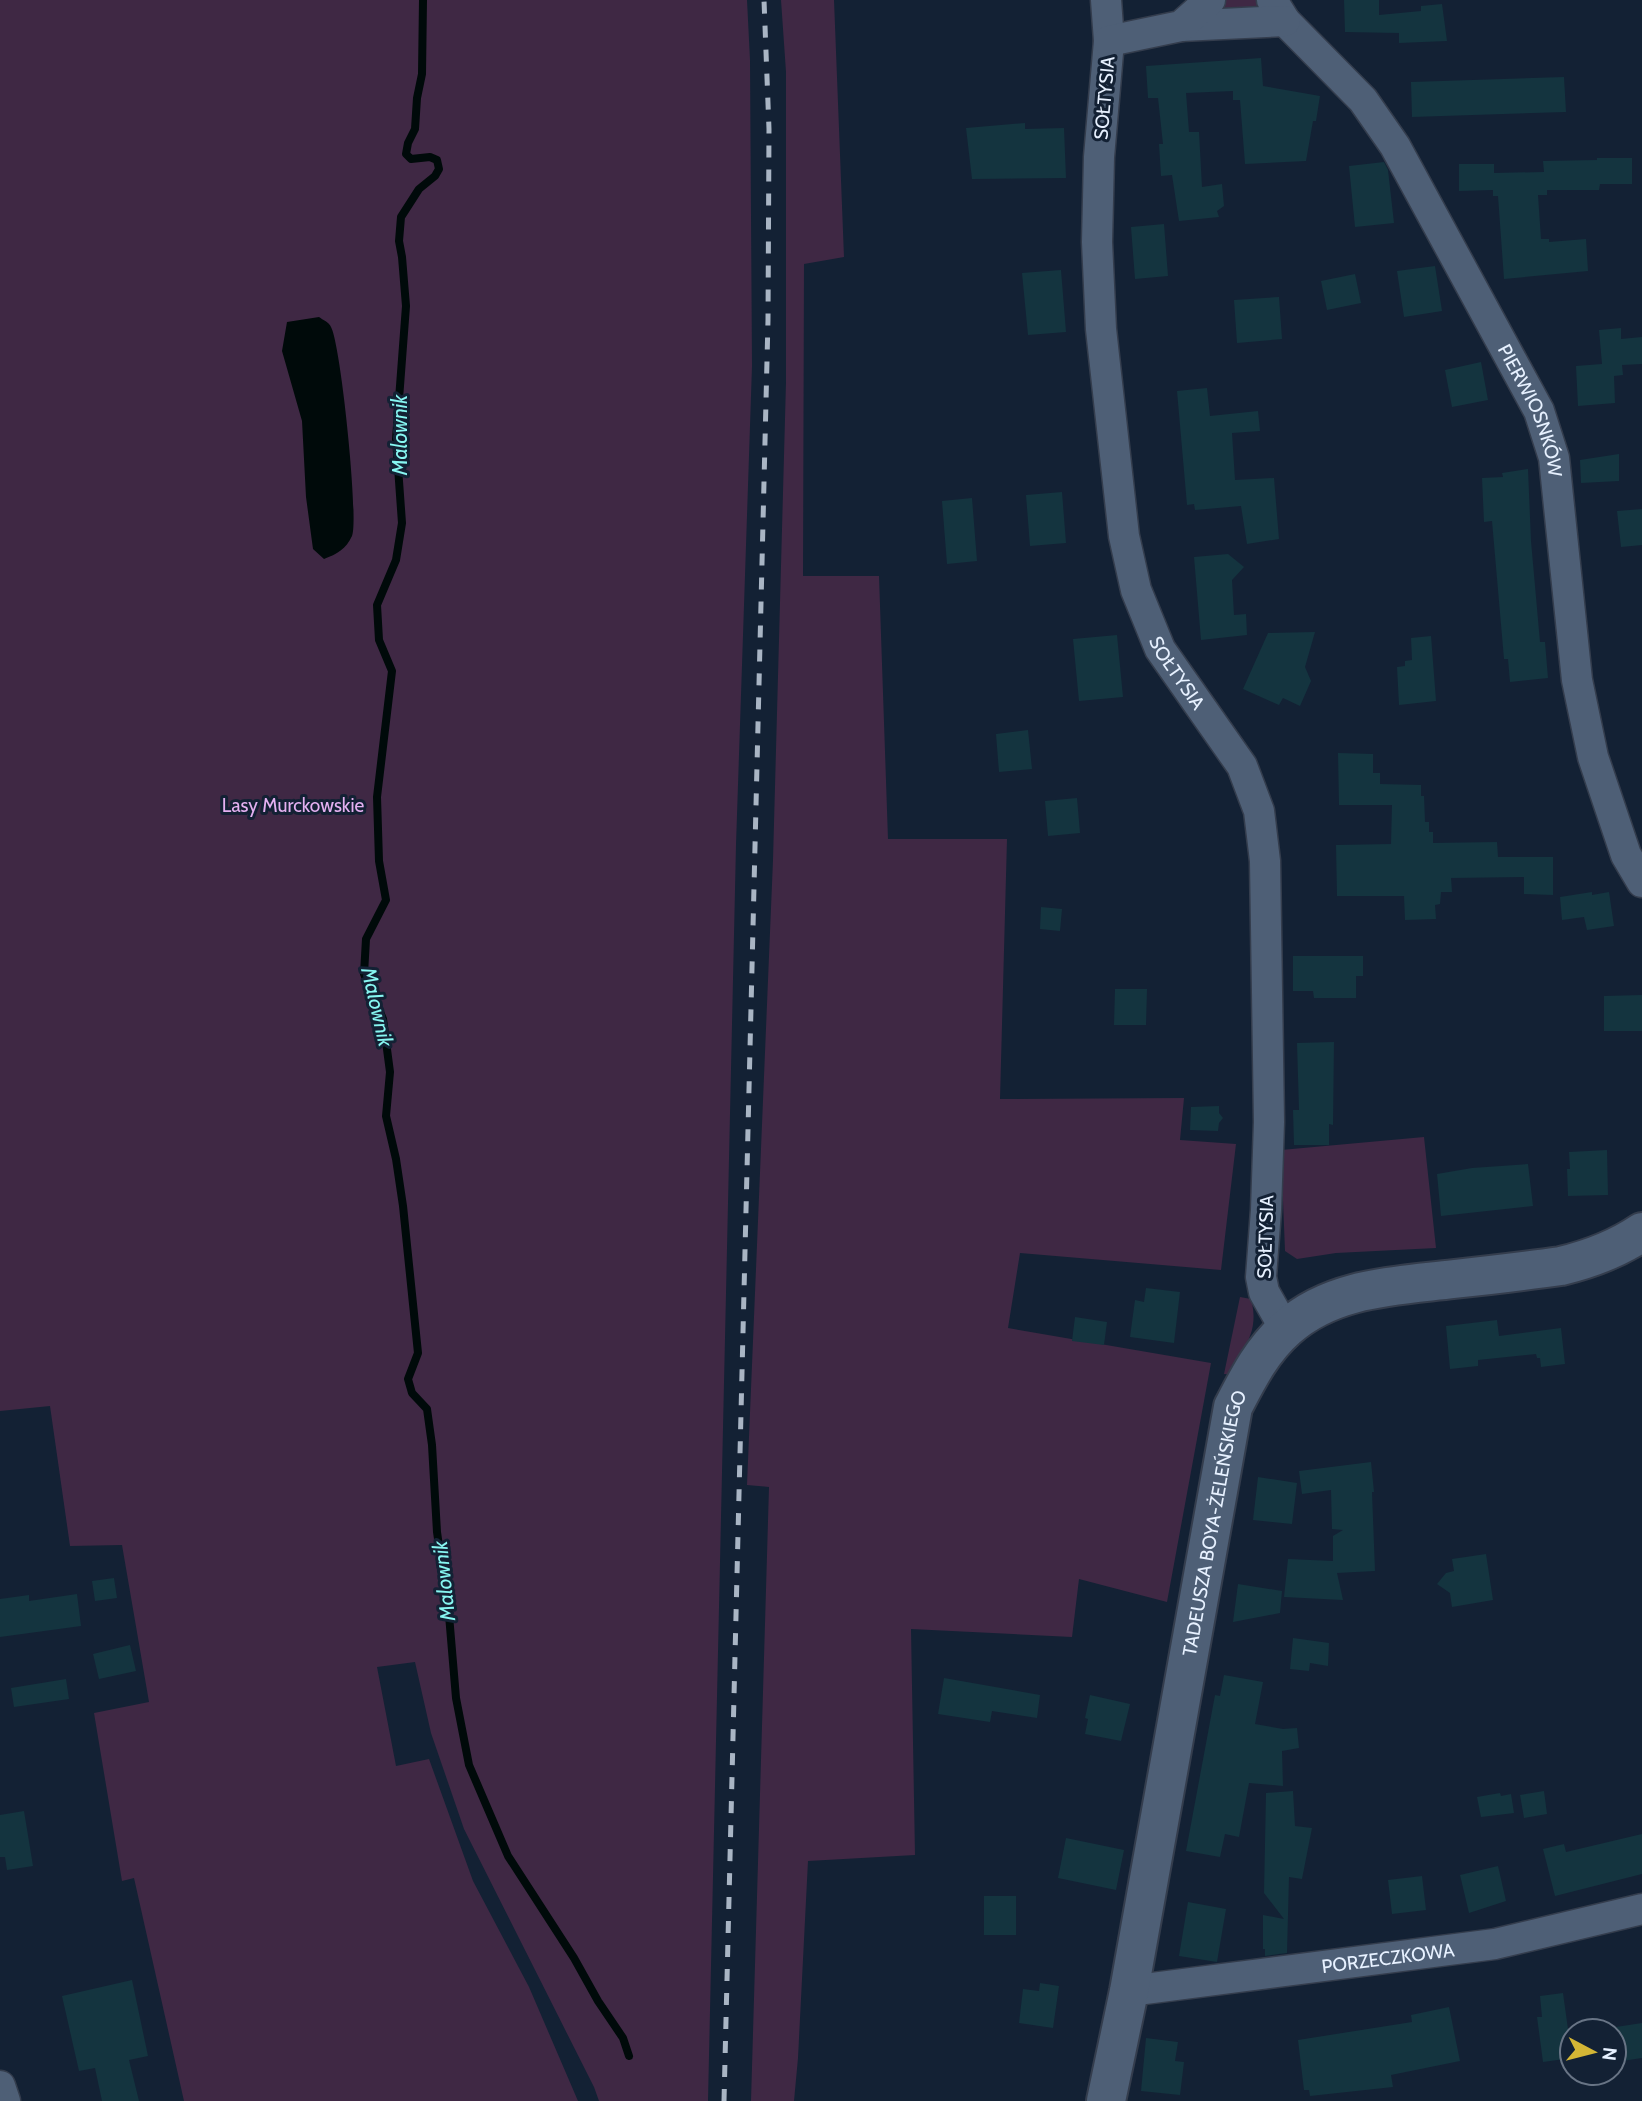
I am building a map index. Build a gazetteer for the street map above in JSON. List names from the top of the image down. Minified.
{"streets":{"street":["SOŁTYSIA","PIERWIOSNKÓW","TADEUSZA BOYA-ŻELEŃSKIEGO","PORZECZKOWA"]},"crossings":[["SOŁTYSIA","TADEUSZA BOYA-ŻELEŃSKIEGO"],["TADEUSZA BOYA-ŻELEŃSKIEGO","PORZECZKOWA"]],"water":["Malownik"],"parks":["Lasy Murckowskie"],"north":"right"}
